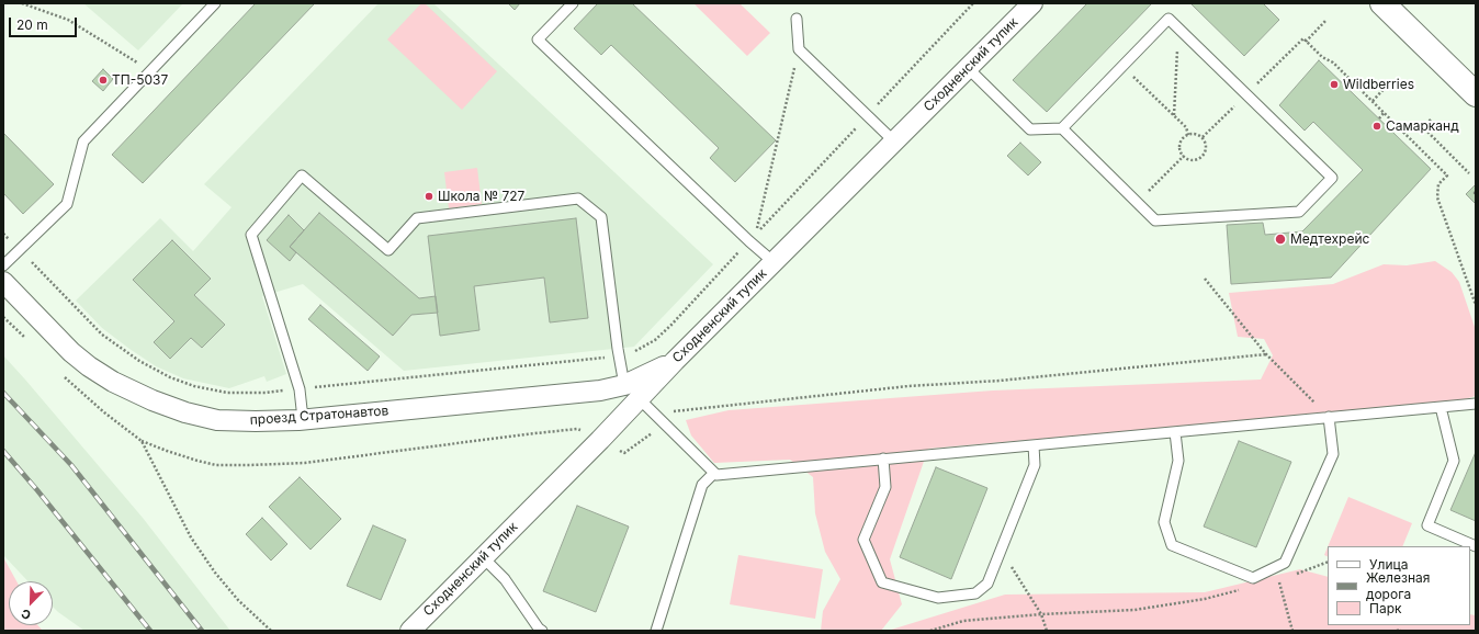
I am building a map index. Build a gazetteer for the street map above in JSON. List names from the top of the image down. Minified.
{"streets":{"street":["Сходненский тупик","проезд Стратонавтов"]},"crossings":[["Сходненский тупик","проезд Стратонавтов"]],"places":["ТП-5037","Wildberries","Самарканд","Школа № 727","Медтехрейс"],"legend":["Улица","Железная дорога","Парк"],"scale_bar":"20 m","north":"bottom left"}
